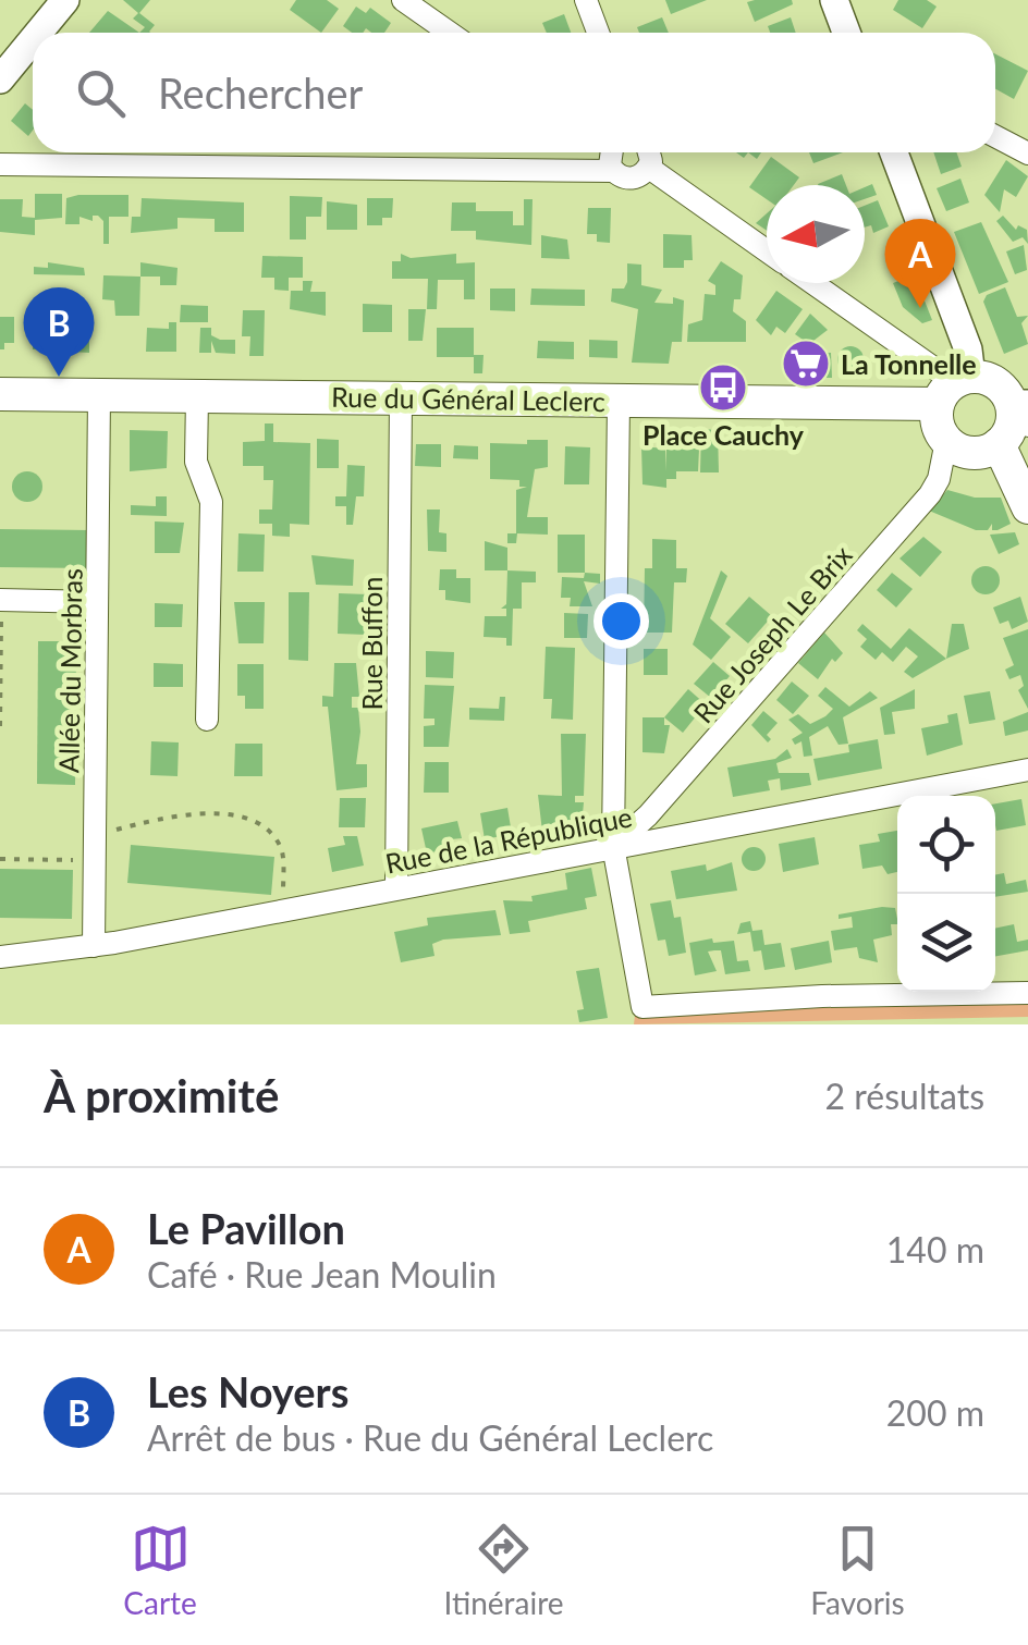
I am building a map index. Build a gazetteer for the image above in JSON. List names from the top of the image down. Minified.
{"streets":{"main road":["Rue du Général Leclerc"],"street":["Rue Joseph Le Brix","Rue Buffon","Allée du Morbras","Rue de la République"]},"crossings":[["Rue du Général Leclerc","Rue Joseph Le Brix"],["Rue du Général Leclerc","Rue Buffon"],["Rue du Général Leclerc","Allée du Morbras"],["Rue Joseph Le Brix","Rue de la République"],["Rue Buffon","Rue de la République"],["Allée du Morbras","Rue de la République"]],"places":{"supermarket":["La Tonnelle"],"bus stop":["Place Cauchy"]},"north":"left","page":{"search":"Rechercher","pins":["A","B"],"heading":["À proximité","2 résultats"],"list":[{"mark":"A","name":"Le Pavillon","note":"Café · Rue Jean Moulin","value":"140 m"},{"mark":"B","name":"Les Noyers","note":"Arrêt de bus · Rue du Général Leclerc","value":"200 m"}],"nav":["Carte","Itinéraire","Favoris"]}}
